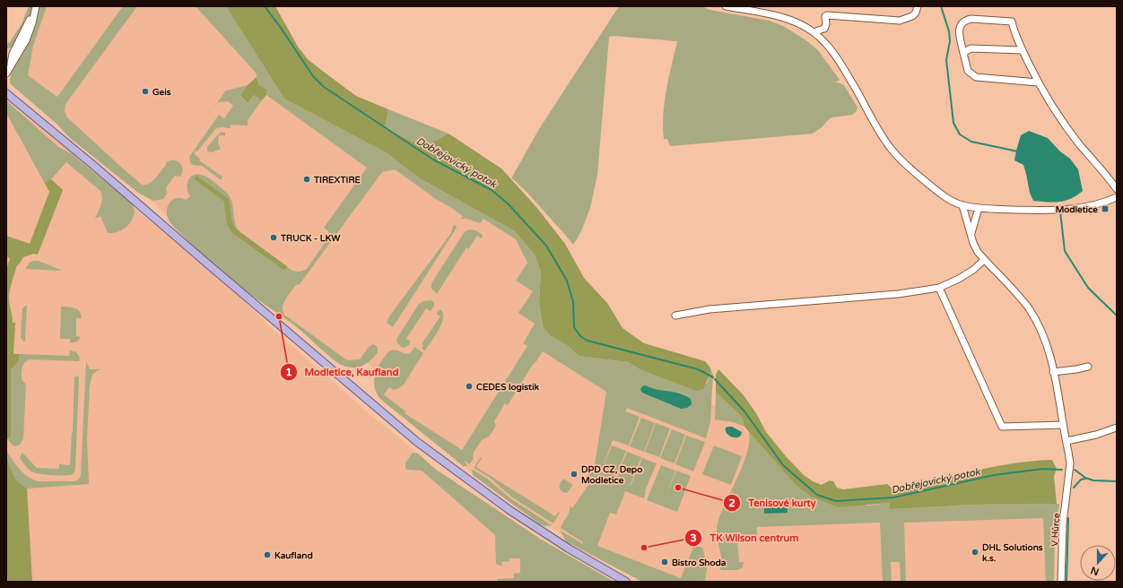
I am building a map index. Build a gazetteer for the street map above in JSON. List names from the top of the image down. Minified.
{"streets":{"street":["V Hůrce"]},"water":["Dobřejovický potok"],"places":{"other":["Geis","TIREXTIRE","TRUCK - LKW","Modletice, Kaufland","CEDES logistik","DPD CZ, Depo Modletice","Tenisové kurty","TK Wilson centrum","DHL Solutions k.s.","Kaufland","Bistro Shoda"],"transit":["Modletice"]},"north":"bottom"}
